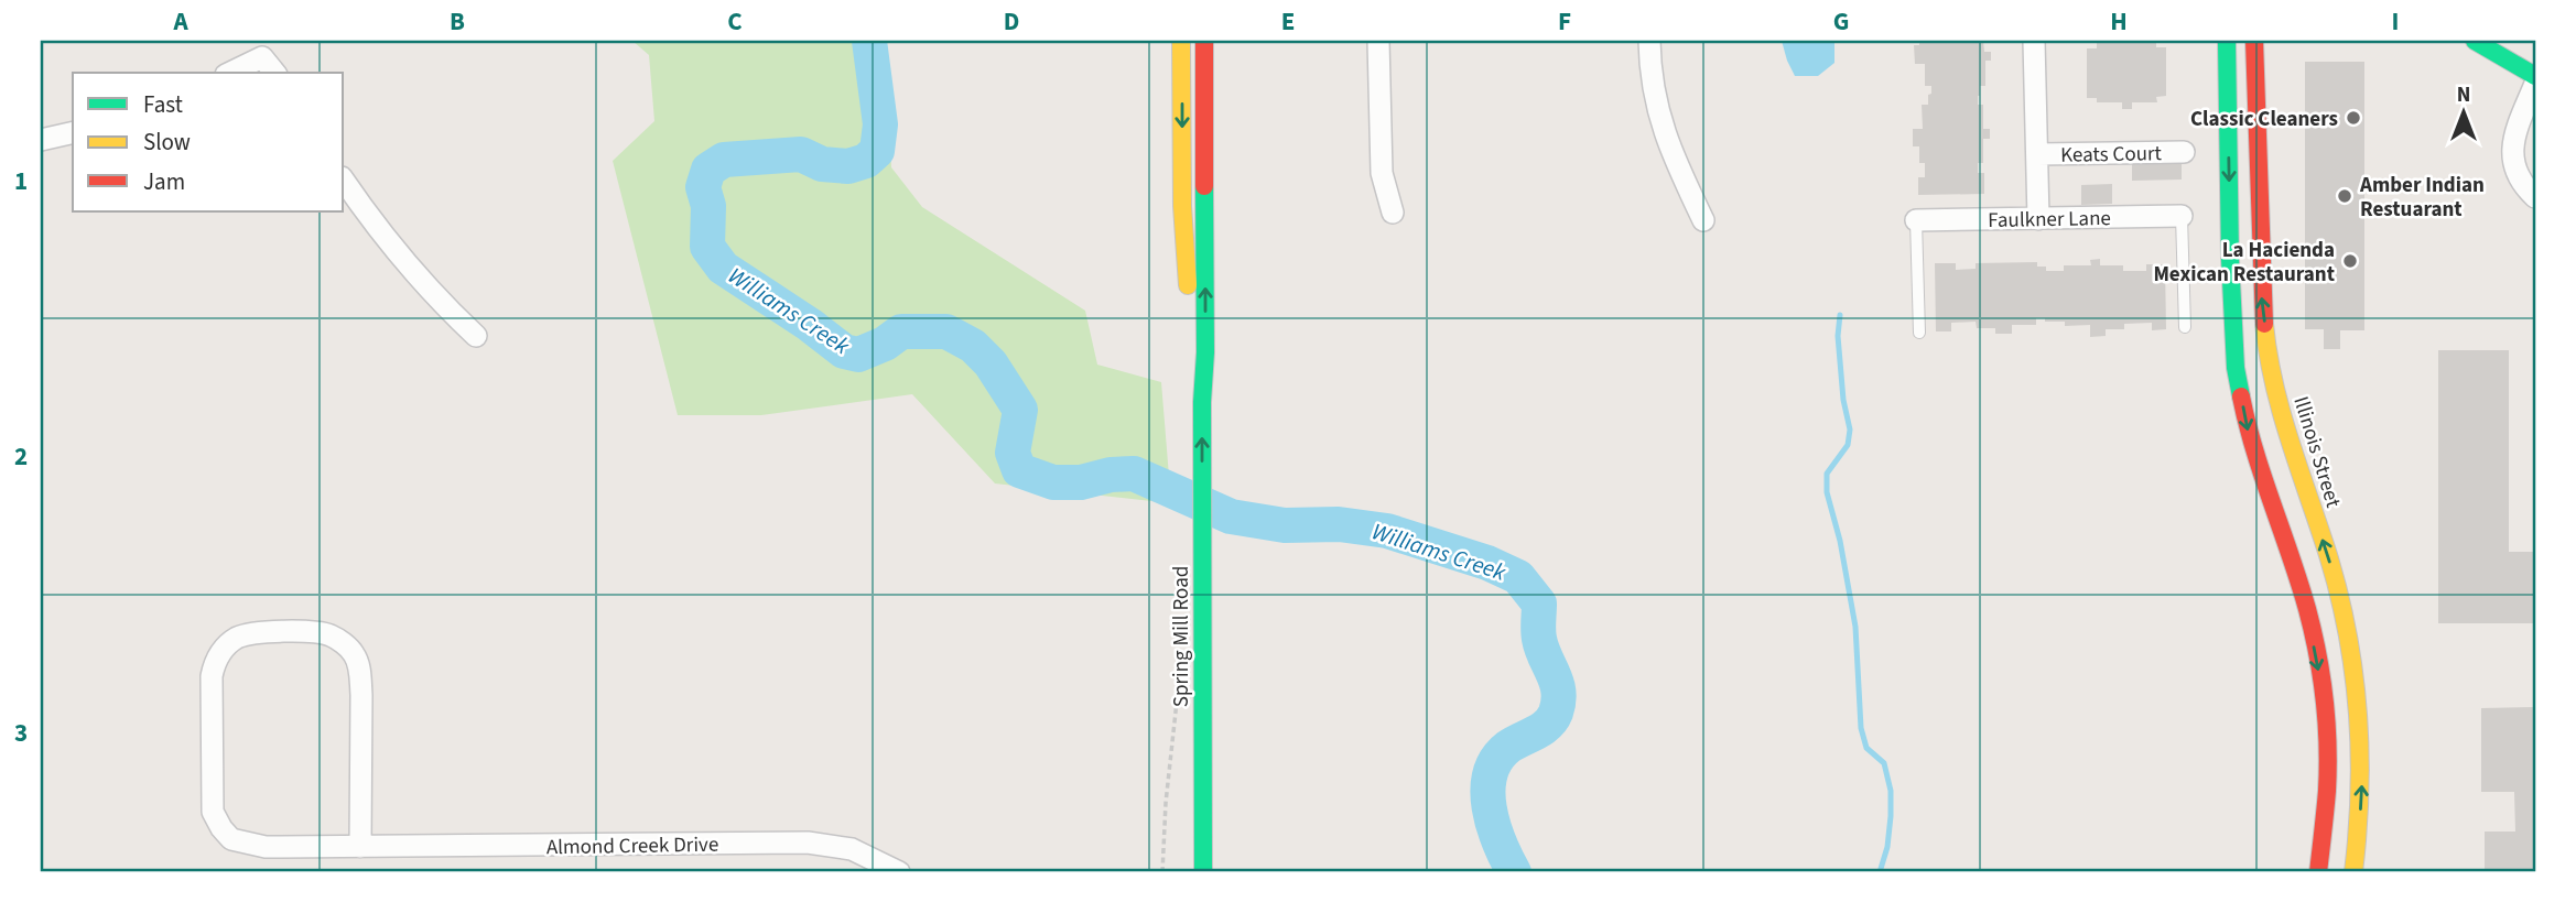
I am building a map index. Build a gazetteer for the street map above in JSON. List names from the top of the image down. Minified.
{"streets":{"street":["Keats Court","Faulkner Lane","Illinois Street","Spring Mill Road","Almond Creek Drive"]},"water":["Williams Creek"],"places":["Classic Cleaners","Amber Indian Restuarant","La Hacienda Mexican Restaurant"],"legend":["Fast","Slow","Jam"],"north":"top","grid":{"columns":["A","B","C","D","E","F","G","H","I"],"rows":["1","2","3"]}}
